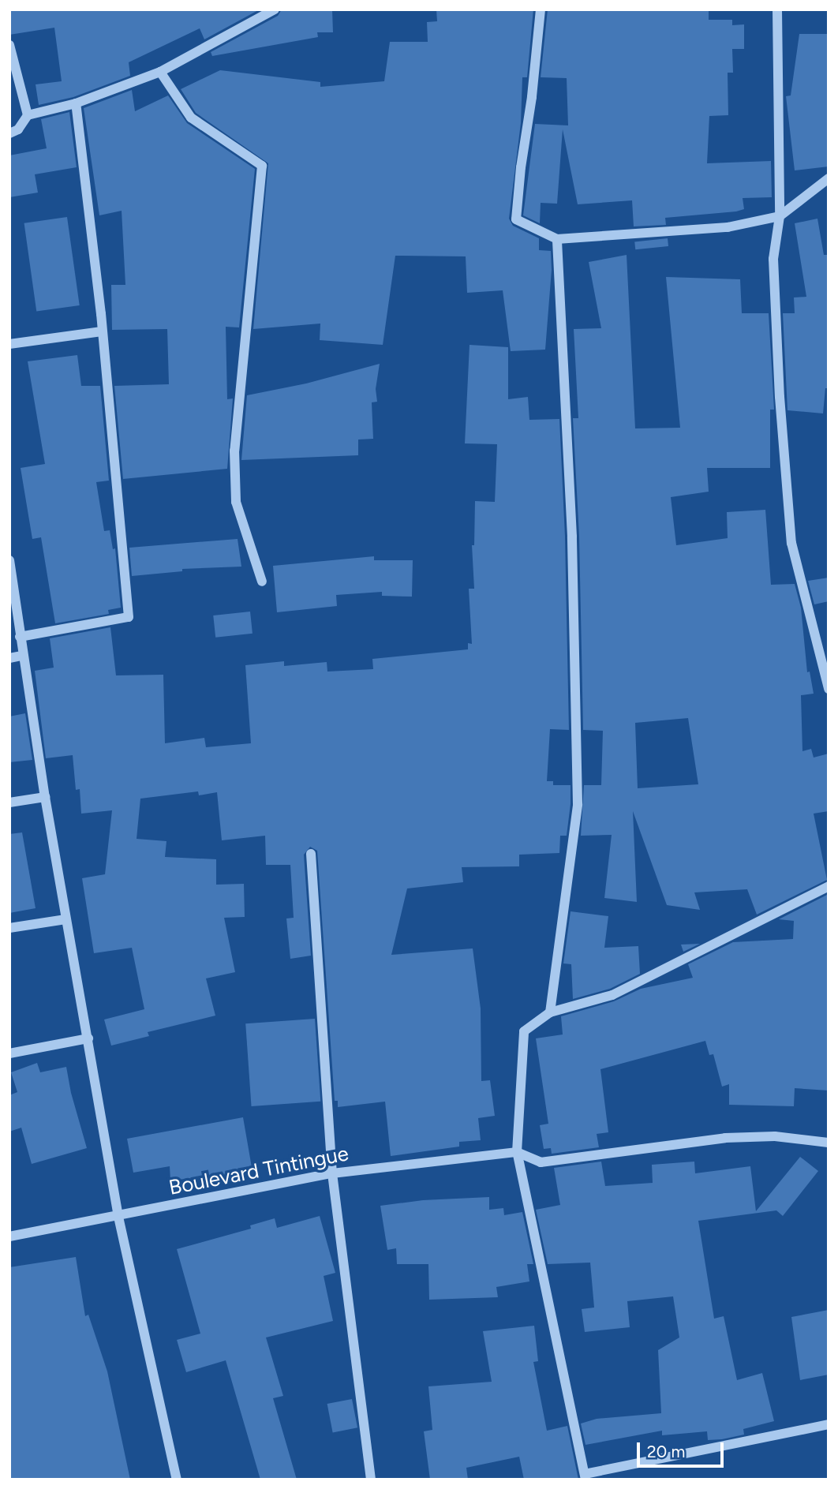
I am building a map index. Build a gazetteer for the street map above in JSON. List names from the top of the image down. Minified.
{"streets":{"street":["Boulevard Tintingue"]},"scale_bar":"20 m"}
